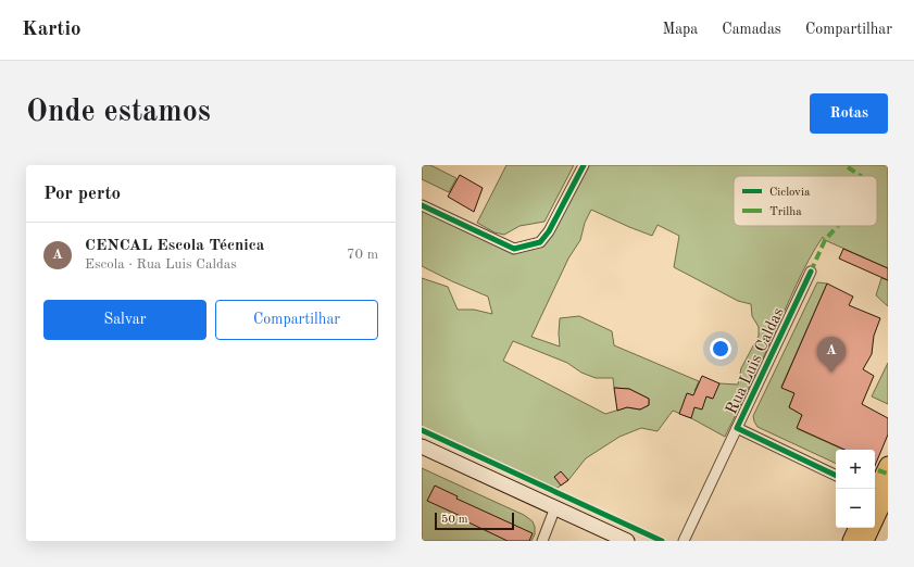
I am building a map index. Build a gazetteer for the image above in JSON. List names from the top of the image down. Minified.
{"streets":{"street":["Rua Luis Caldas"]},"legend":["Ciclovia","Trilha"],"scale_bar":"50 m","page":{"header":"Kartio","nav":["Mapa","Camadas","Compartilhar"],"buttons":["Rotas",["Salvar","Compartilhar"]],"title":"Onde estamos","heading":"Por perto","list":[{"mark":"A","name":"CENCAL Escola Técnica","note":"Escola · Rua Luis Caldas","value":"70 m"}],"pins":"A","map_buttons":["+","−"],"scale":"50 m"}}
